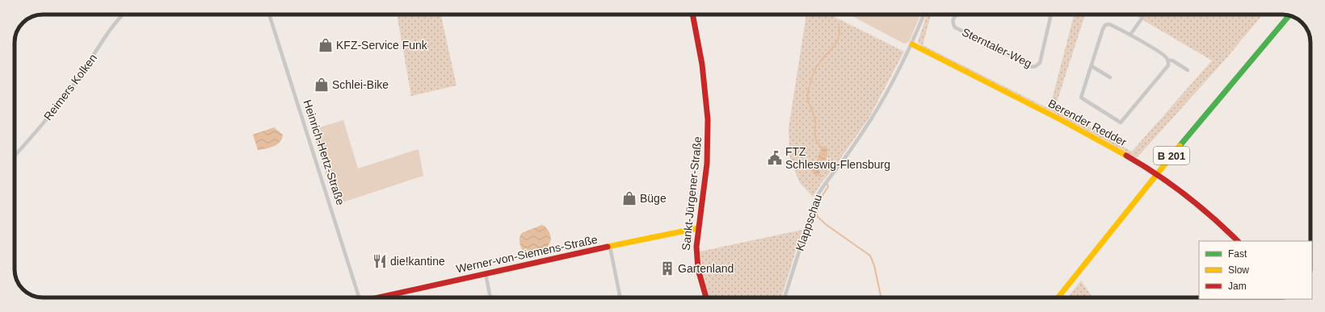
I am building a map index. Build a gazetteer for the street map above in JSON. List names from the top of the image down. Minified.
{"streets":{"street":["Sterntaler-Weg","Reimers Kolken","Berender Redder","Heinrich-Hertz-Straße","B 201","Sankt-Jürgener-Straße","Klappschau","Werner-von-Siemens-Straße"]},"crossings":[["Berender Redder","Klappschau"],["Sankt-Jürgener-Straße","Werner-von-Siemens-Straße"]],"places":{"shop":["KFZ-Service Funk","Schlei-Bike","Büge"],"public building":["FTZ Schleswig-Flensburg"],"restaurant":["die!kantine"],"building":["Gartenland"]},"legend":["Fast","Slow","Jam"]}
